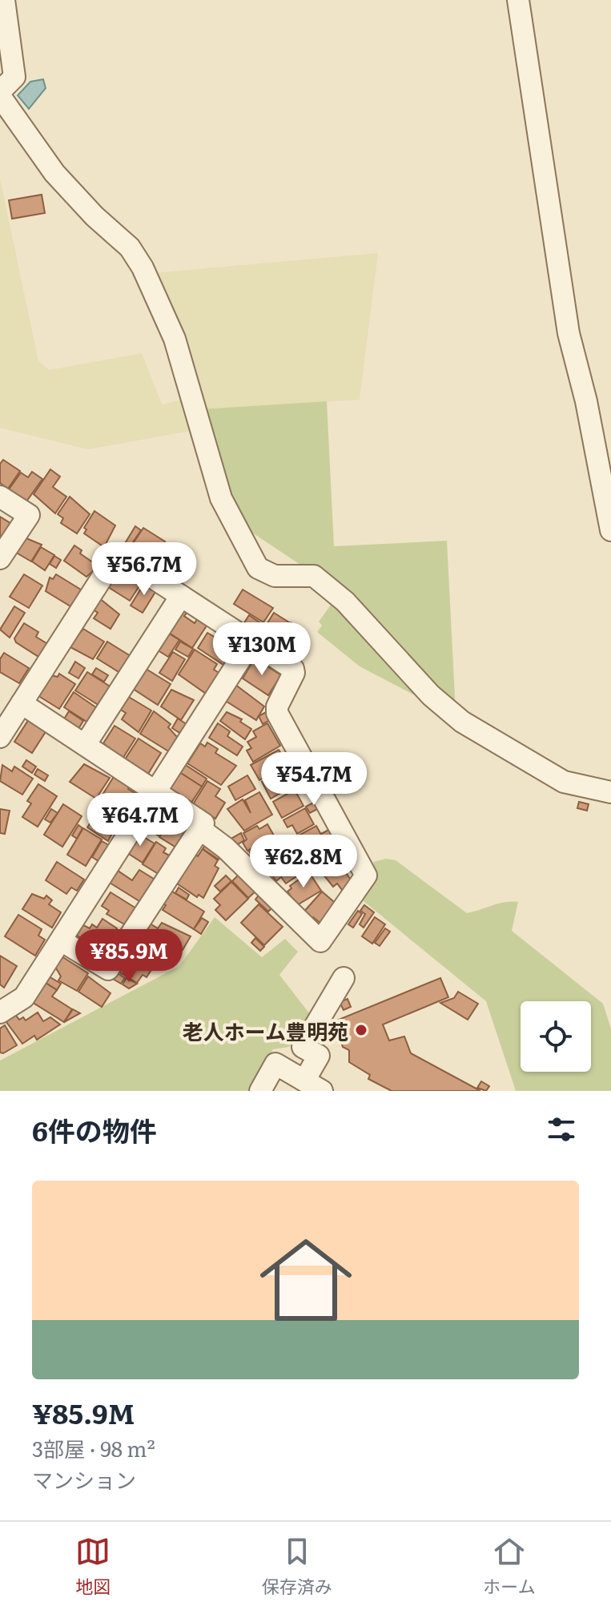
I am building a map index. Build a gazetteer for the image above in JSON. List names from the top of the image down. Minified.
{"places":["老人ホーム豊明苑"],"page":{"price":["¥56.7M","¥130M","¥54.7M","¥64.7M","¥62.8M","¥85.9M"],"heading":"6件の物件","list":[{"name":"¥85.9M","note":"3部屋 · 98 m² · マンション"}],"tabs":["地図","保存済み","ホーム"]}}
